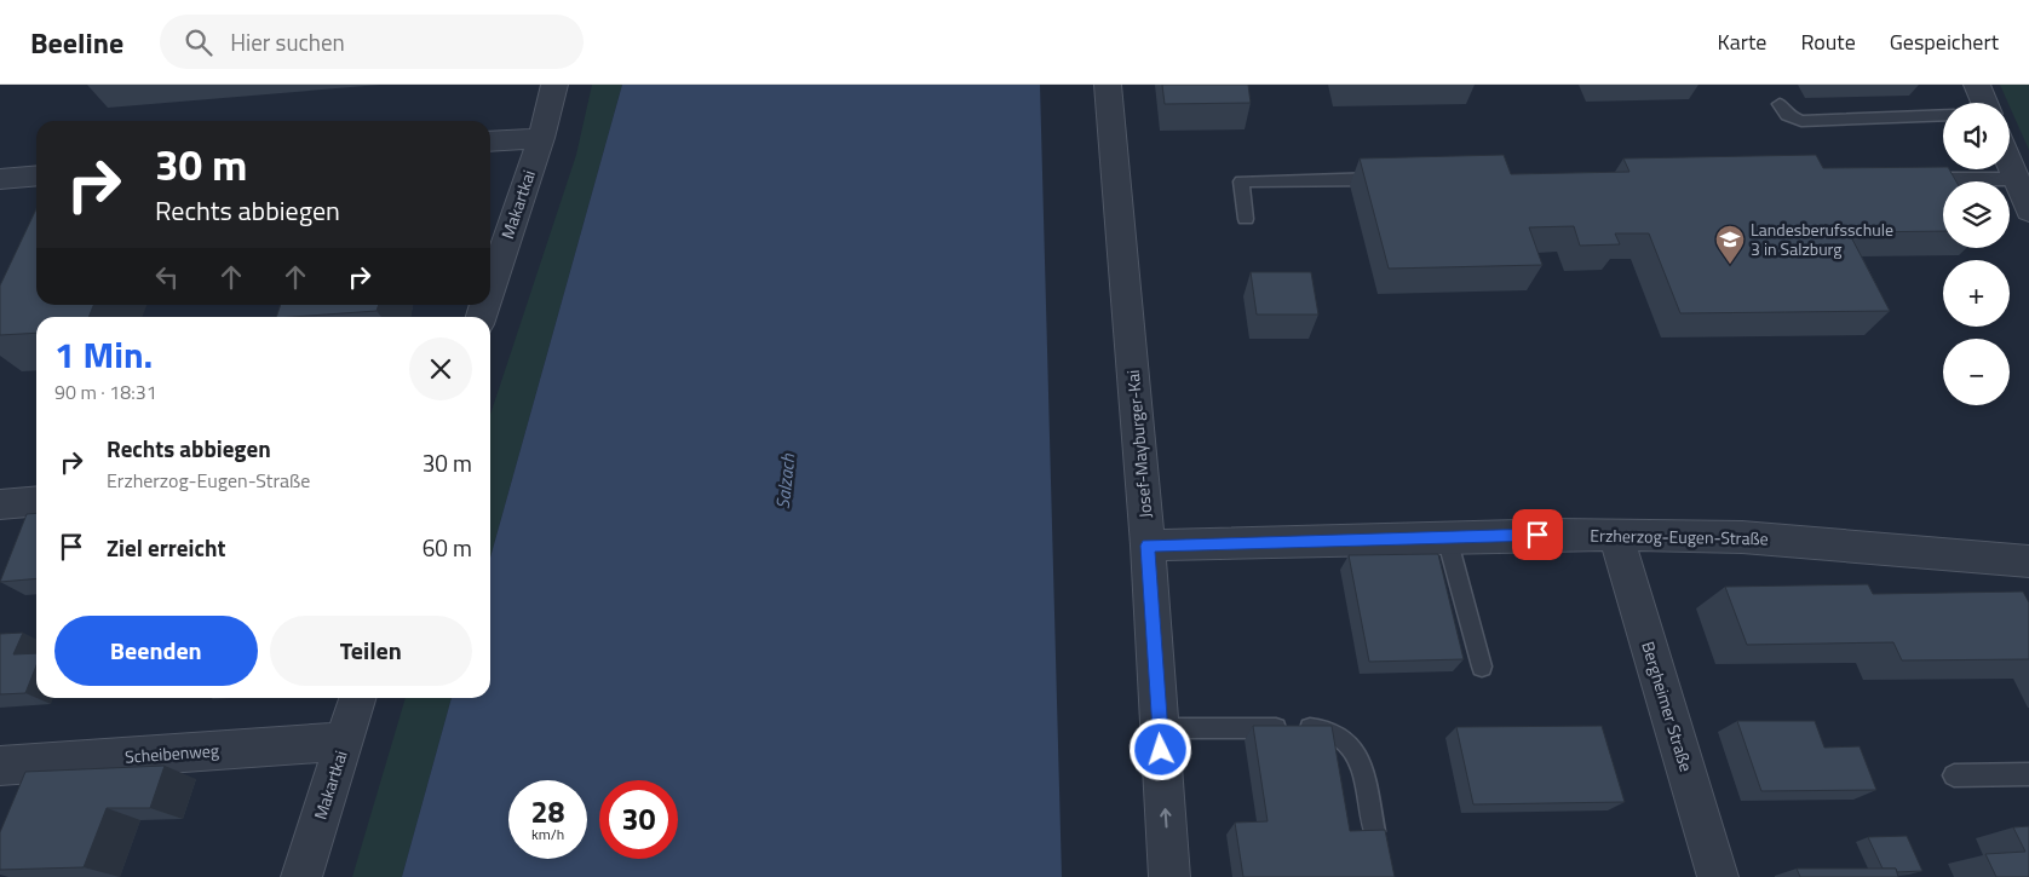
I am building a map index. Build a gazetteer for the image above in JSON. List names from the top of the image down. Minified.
{"streets":{"street":["Makartkai","Josef-Mayburger-Kai","Erzherzog-Eugen-Straße","Bergheimer Straße","Scheibenweg"]},"crossings":[["Makartkai","Scheibenweg"],["Josef-Mayburger-Kai","Erzherzog-Eugen-Straße"],["Erzherzog-Eugen-Straße","Bergheimer Straße"]],"water":["Salzach"],"places":{"school or university":["Landesberufsschule 3 in Salzburg"]},"page":{"header":"Beeline","search":"Hier suchen","nav":["Karte","Route","Gespeichert"],"map_buttons":["+","−"],"turn":["30 m","Rechts abbiegen"],"heading":["1 Min.","90 m · 18:31"],"list":[{"name":"Rechts abbiegen","note":"Erzherzog-Eugen-Straße","value":"30 m"},{"name":"Ziel erreicht","value":"60 m"}],"buttons":["Beenden","Teilen"],"speed":"28 km/h","limit":"30"}}
